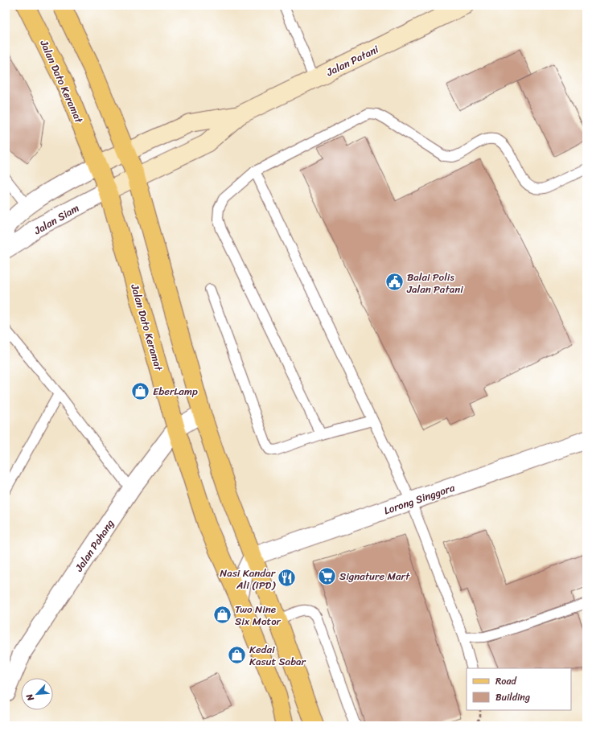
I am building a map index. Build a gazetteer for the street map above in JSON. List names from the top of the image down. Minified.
{"streets":{"main road":["Jalan Patani","Jalan Dato Keramat"],"street":["Jalan Siam","Lorong Singgora","Jalan Pahang"]},"crossings":[["Jalan Patani","Jalan Dato Keramat"],["Jalan Patani","Jalan Siam"],["Jalan Dato Keramat","Jalan Siam"],["Jalan Dato Keramat","Jalan Pahang"]],"places":{"public building":["Balai Polis Jalan Patani"],"shop":["EberLamp","Two Nine Six Motor","Kedai Kasut Sabar"],"supermarket":["Signature Mart"],"restaurant":["Nasi Kandar Ali (IPD)"]},"legend":["Road","Building"],"north":"bottom left"}
